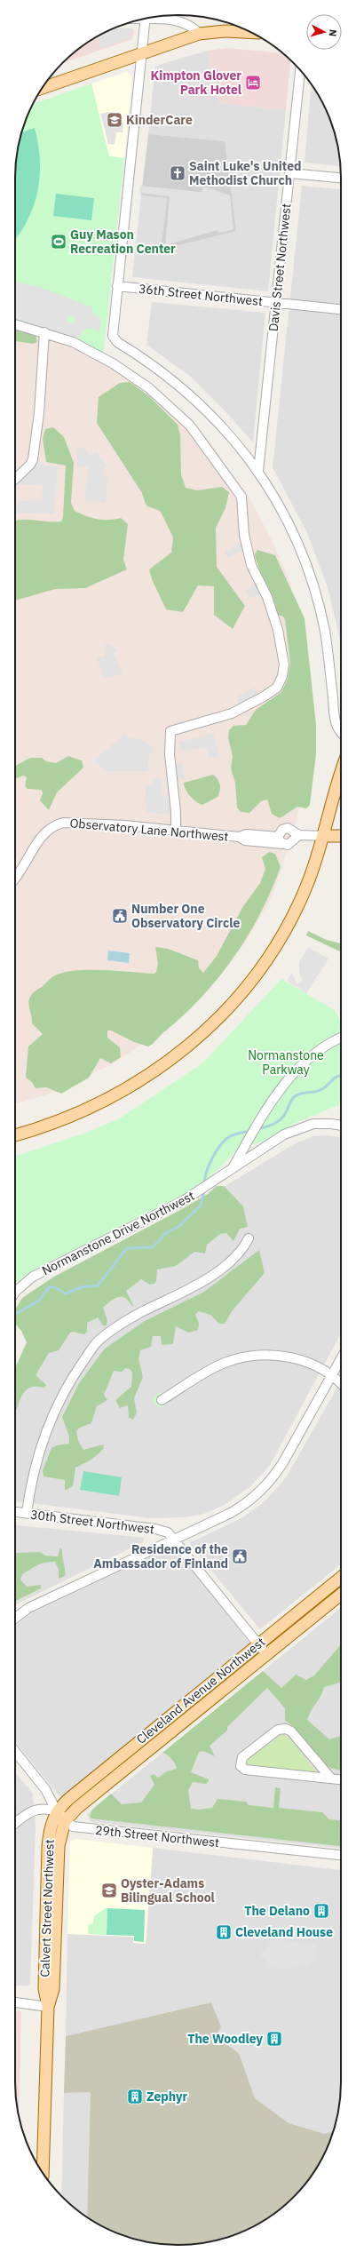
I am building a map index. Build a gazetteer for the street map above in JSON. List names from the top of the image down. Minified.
{"streets":{"main road":["Cleveland Avenue Northwest","Calvert Street Northwest"],"street":["Davis Street Northwest","36th Street Northwest","Observatory Lane Northwest","Normanstone Drive Northwest","30th Street Northwest","29th Street Northwest"]},"crossings":[["Davis Street Northwest","36th Street Northwest"],["30th Street Northwest","Cleveland Avenue Northwest"],["Cleveland Avenue Northwest","29th Street Northwest"],["Cleveland Avenue Northwest","Calvert Street Northwest"],["29th Street Northwest","Calvert Street Northwest"]],"parks":["Normanstone Parkway"],"places":{"hotel":["Kimpton Glover Park Hotel"],"school or university":["KinderCare","Oyster-Adams Bilingual School"],"church":["Saint Luke's United Methodist Church"],"sports":["Guy Mason Recreation Center"],"public building":["Number One Observatory Circle","Residence of the Ambassador of Finland"],"building":["The Delano","Cleveland House","The Woodley","Zephyr"]},"north":"right"}
